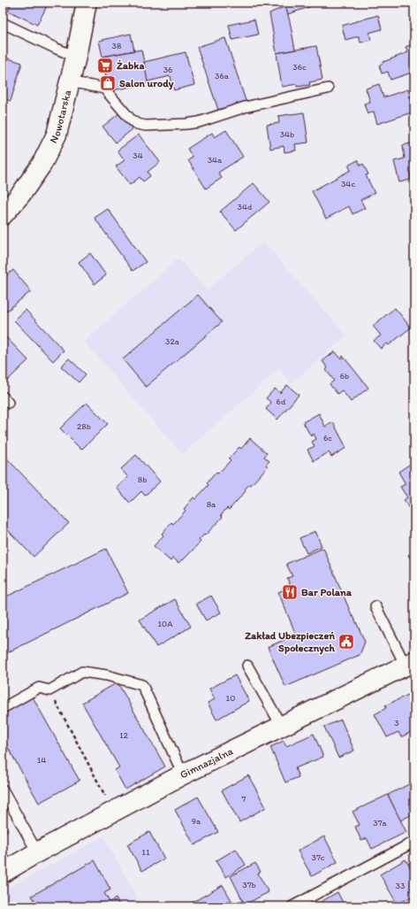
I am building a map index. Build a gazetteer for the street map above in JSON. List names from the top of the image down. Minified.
{"streets":{"street":["Nowotarska","Gimnazjalna"]},"places":{"supermarket":["Żabka"],"shop":["Salon urody"],"restaurant":["Bar Polana"],"public building":["Zakład Ubezpieczeń Społecznych"]},"house_numbers":["38","36c","36","36a","34b","34","34a","34c","34d","32a","6b","6d","28b","6c","8b","8a","10A","10","3","12","14","7","9a","37a","11","37c","37b","33"]}
